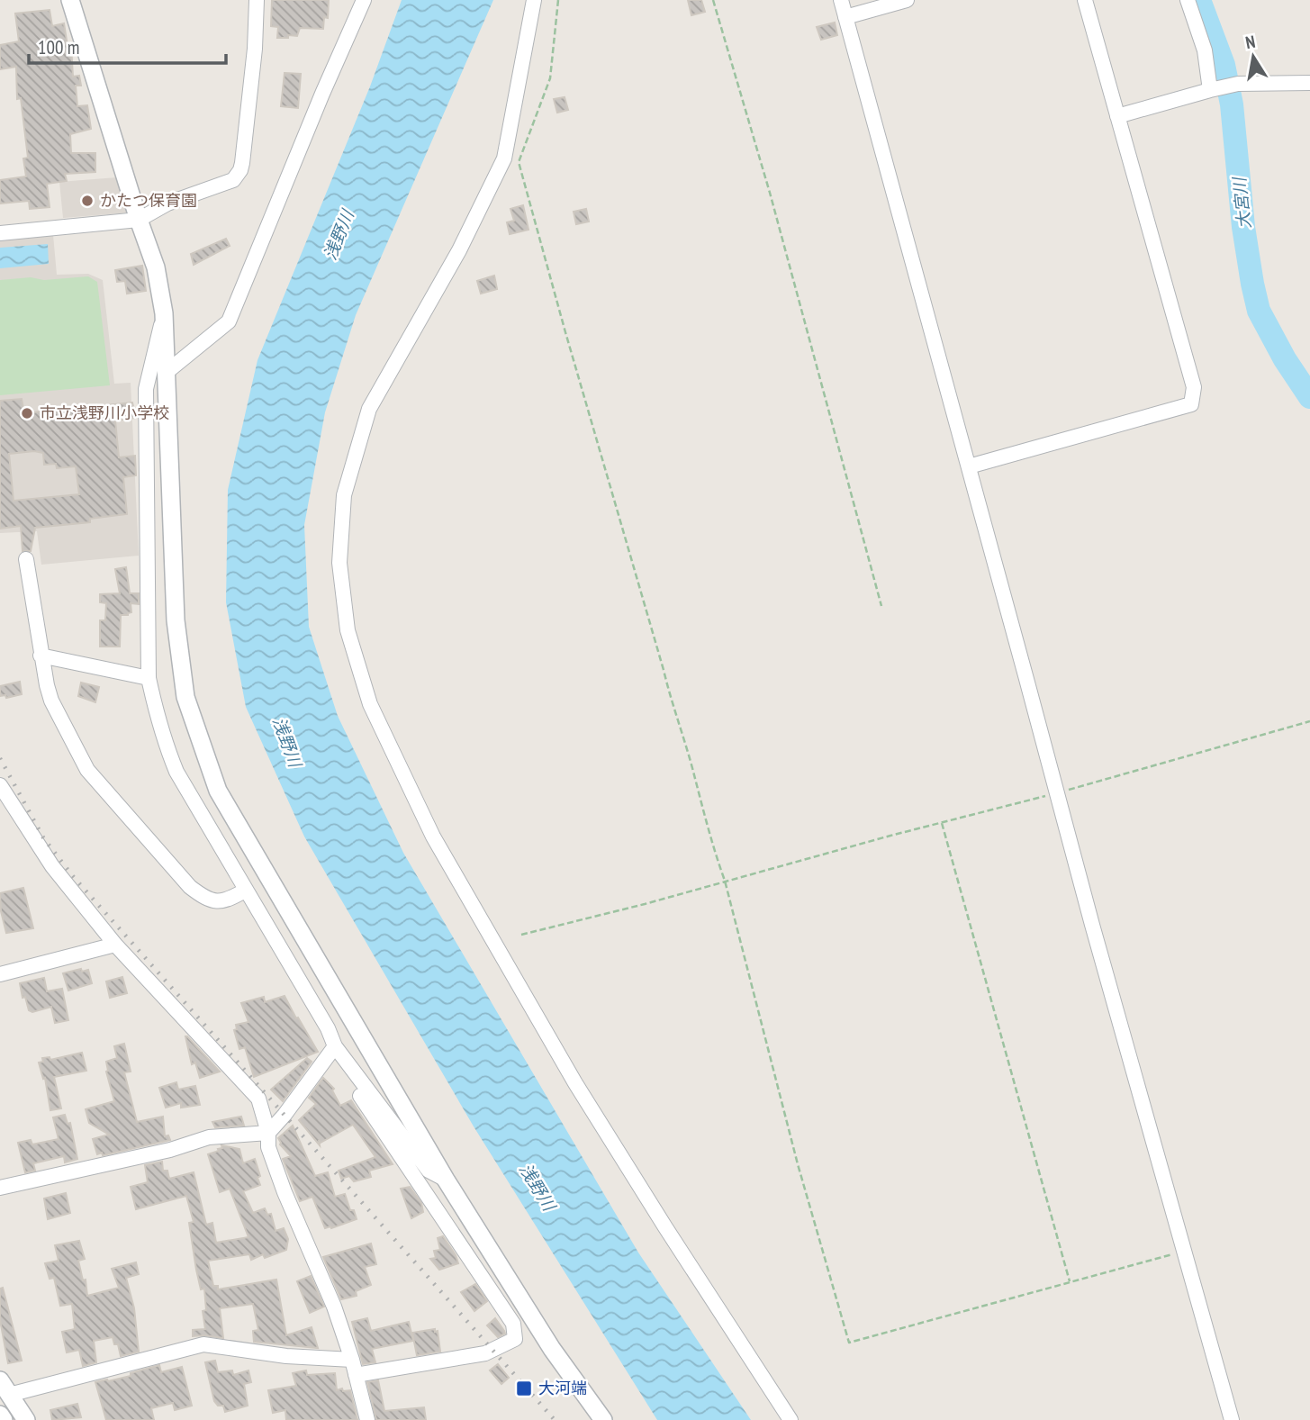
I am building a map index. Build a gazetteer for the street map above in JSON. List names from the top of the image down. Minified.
{"water":["大宮川","浅野川"],"places":{"other":["かたつ保育園","市立浅野川小学校"],"transit":["大河端"]},"scale_bar":"100 m","north":"top"}
